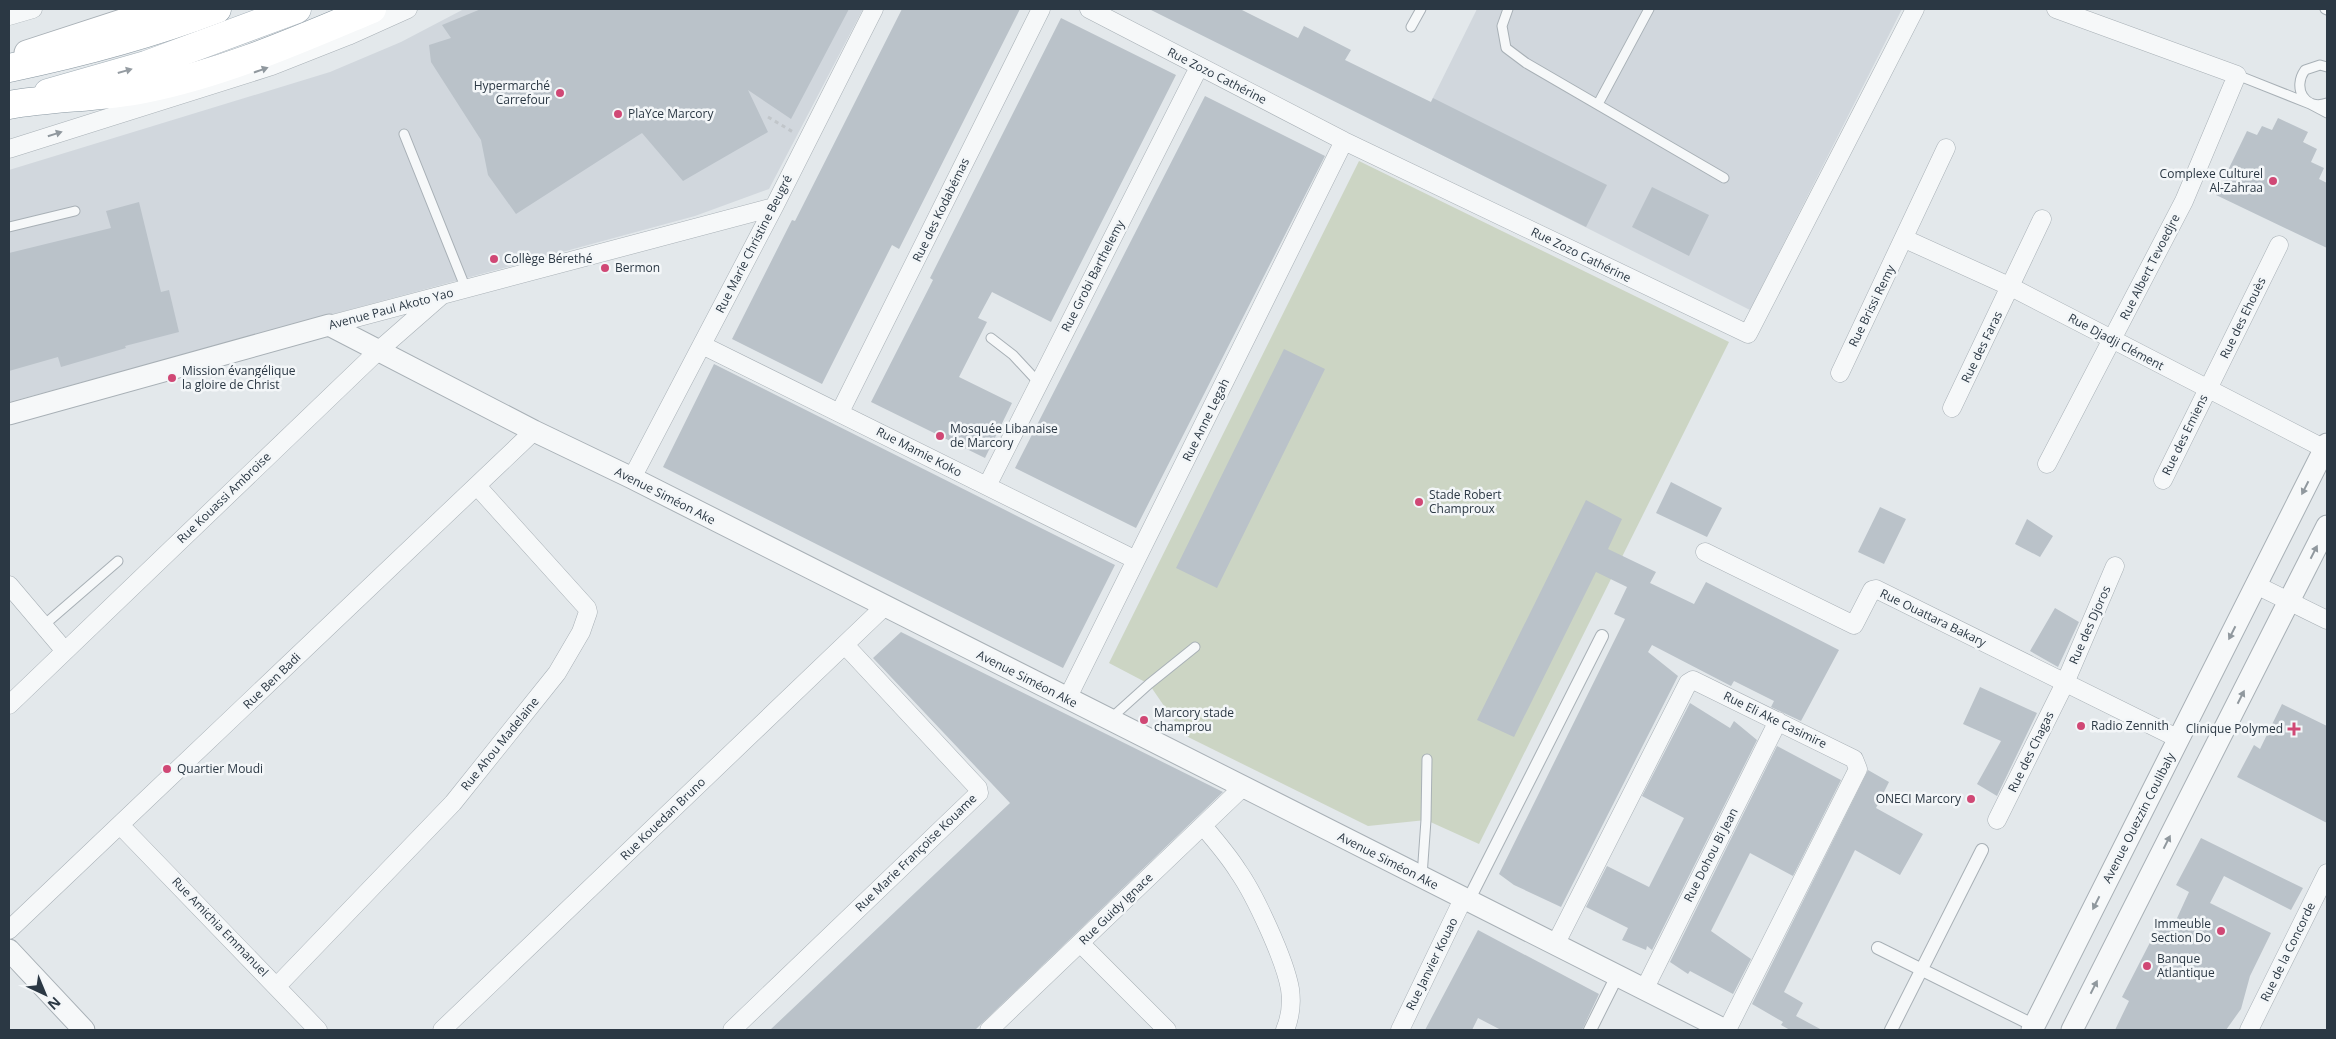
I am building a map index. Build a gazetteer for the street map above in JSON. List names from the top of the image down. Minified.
{"streets":{"street":["Rue Zozo Cathérine","Rue des Kodabémas","Rue Marie Christine Beugré","Rue Albert Tevoedjre","Rue Grobi Barthelemy","Rue Brissi Remy","Avenue Paul Akoto Yao","Rue des Ehouès","Rue Djadji Clément","Rue des Faras","Rue Anne Legah","Rue des Emiens","Rue Mamie Koko","Avenue Siméon Ake","Rue Kouassi Ambroise","Rue Ouattara Bakary","Rue des Djoros","Rue Ben Badi","Rue Eli Ake Casimire","Rue Ahou Madelaine","Rue des Chagas","Avenue Ouezzin Coulibaly","Rue Kouedan Bruno","Rue Marie Françoise Kouame","Rue Dohou Bi Jean","Rue Guidy Ignace","Rue Amichia Emmanuel","Rue de la Concorde","Rue Janvier Kouao"]},"crossings":[["Rue Zozo Cathérine","Rue Grobi Barthelemy"],["Rue Zozo Cathérine","Rue Anne Legah"],["Rue des Kodabémas","Rue Mamie Koko"],["Rue Marie Christine Beugré","Avenue Paul Akoto Yao"],["Rue Marie Christine Beugré","Rue Mamie Koko"],["Rue Marie Christine Beugré","Avenue Siméon Ake"],["Rue Albert Tevoedjre","Rue Djadji Clément"],["Rue Grobi Barthelemy","Rue Mamie Koko"],["Rue Brissi Remy","Rue Djadji Clément"],["Avenue Paul Akoto Yao","Avenue Siméon Ake"],["Avenue Paul Akoto Yao","Rue Kouassi Ambroise"],["Rue des Ehouès","Rue Djadji Clément"],["Rue des Ehouès","Rue des Emiens"],["Rue Djadji Clément","Rue des Faras"],["Rue Djadji Clément","Rue des Emiens"],["Rue Djadji Clément","Avenue Ouezzin Coulibaly"],["Rue Anne Legah","Rue Mamie Koko"],["Rue Anne Legah","Avenue Siméon Ake"],["Avenue Siméon Ake","Rue Kouassi Ambroise"],["Avenue Siméon Ake","Rue Ben Badi"],["Avenue Siméon Ake","Rue Eli Ake Casimire"],["Avenue Siméon Ake","Rue Kouedan Bruno"],["Avenue Siméon Ake","Rue Dohou Bi Jean"],["Avenue Siméon Ake","Rue Guidy Ignace"],["Avenue Siméon Ake","Rue Janvier Kouao"],["Rue Ouattara Bakary","Rue des Djoros"],["Rue Ouattara Bakary","Rue des Chagas"],["Rue Ouattara Bakary","Avenue Ouezzin Coulibaly"],["Rue des Djoros","Rue des Chagas"],["Rue Ben Badi","Rue Ahou Madelaine"],["Rue Ben Badi","Rue Amichia Emmanuel"],["Rue Eli Ake Casimire","Rue Dohou Bi Jean"],["Rue Ahou Madelaine","Rue Amichia Emmanuel"],["Rue Kouedan Bruno","Rue Marie Françoise Kouame"]],"places":{"other":["Hypermarché Carrefour","PlaYce Marcory","Complexe Culturel Al-Zahraa","Collège Bérethé","Bermon","Mission évangélique la gloire de Christ","Mosquée Libanaise de Marcory","Stade Robert Champroux","Marcory stade champrou","Radio Zennith","Quartier Moudi","ONECI Marcory","Immeuble Section Do","Banque Atlantique"],"health":["Clinique Polymed"]},"north":"bottom right"}
